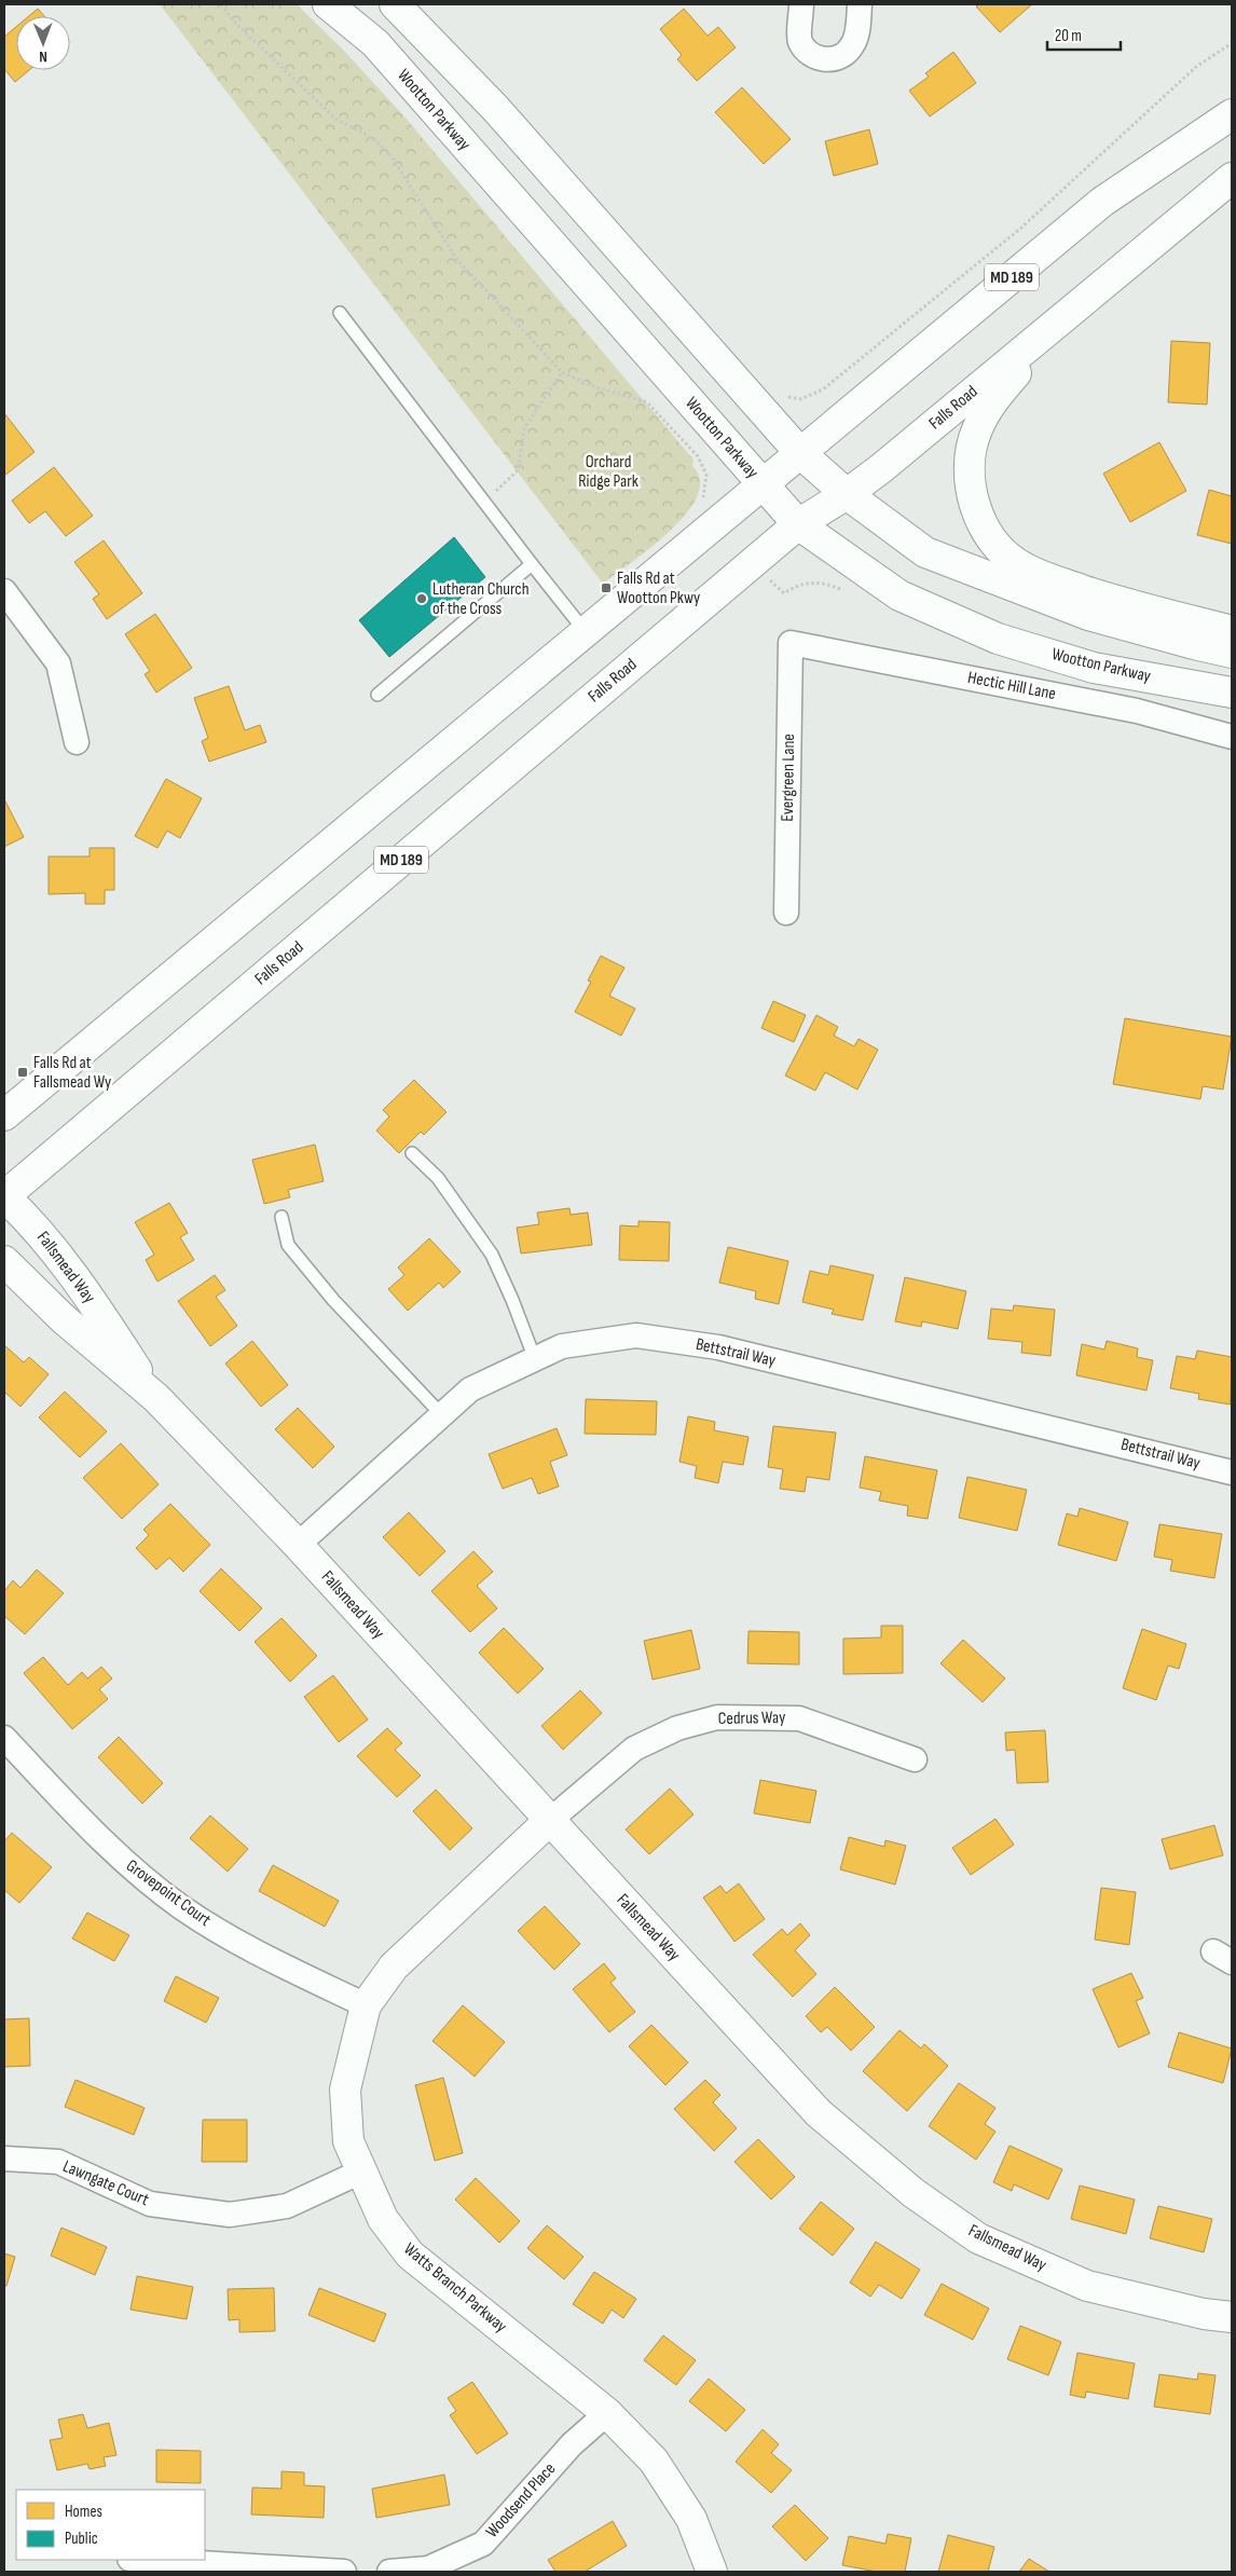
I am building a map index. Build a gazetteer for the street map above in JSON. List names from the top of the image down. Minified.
{"streets":{"main road":["Wootton Parkway","MD 189","Falls Road","Fallsmead Way","Watts Branch Parkway"],"street":["Hectic Hill Lane","Evergreen Lane","Bettstrail Way","Cedrus Way","Grovepoint Court","Lawngate Court","Woodsend Place"]},"crossings":[["Wootton Parkway","MD 189"],["Wootton Parkway","Falls Road"],["Falls Road","Fallsmead Way"],["Hectic Hill Lane","Evergreen Lane"],["Fallsmead Way","Bettstrail Way"],["Fallsmead Way","Cedrus Way"],["Fallsmead Way","Watts Branch Parkway"],["Cedrus Way","Watts Branch Parkway"],["Grovepoint Court","Watts Branch Parkway"],["Lawngate Court","Watts Branch Parkway"],["Watts Branch Parkway","Woodsend Place"]],"parks":["Orchard Ridge Park"],"places":{"transit":["Falls Rd at Wootton Pkwy","Falls Rd at Fallsmead Wy"],"other":["Lutheran Church of the Cross"]},"legend":["Homes","Public"],"scale_bar":"20 m","north":"bottom"}
